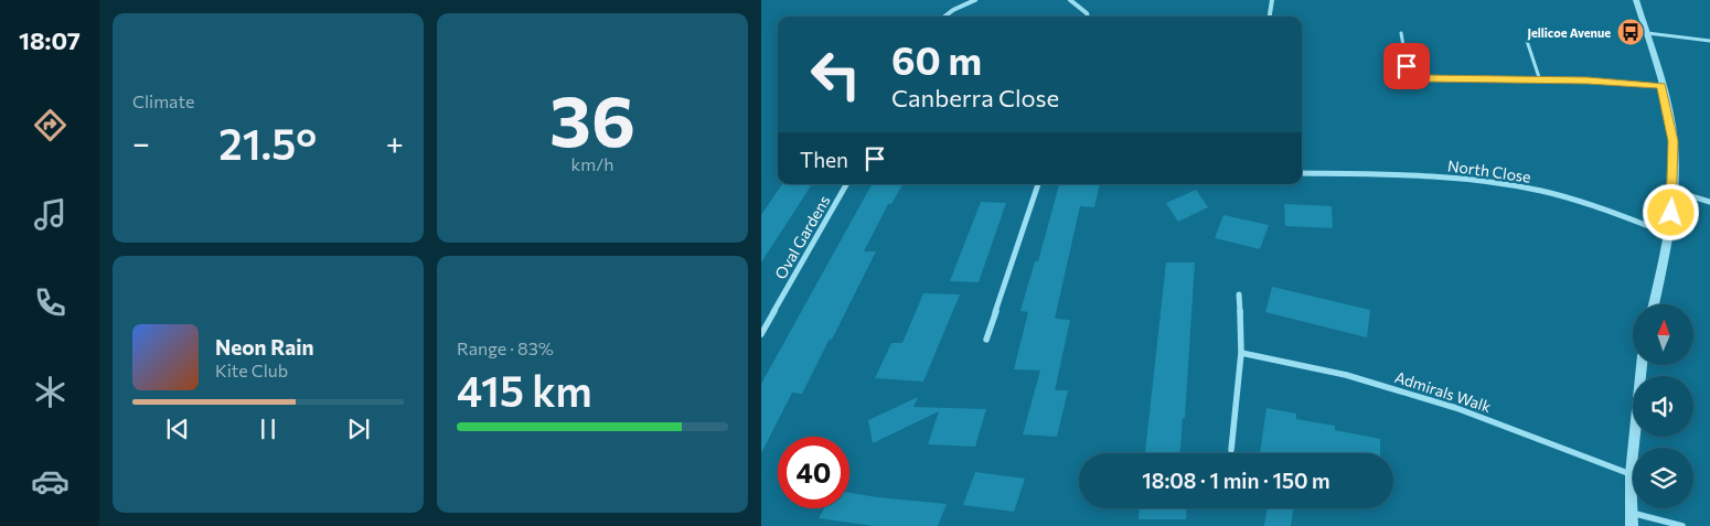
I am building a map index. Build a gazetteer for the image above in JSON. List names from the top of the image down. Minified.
{"streets":{"street":["North Close","Oval Gardens","Admirals Walk"]},"places":{"bus stop":["Jellicoe Avenue"]},"north":"top","page":{"tabs":"18:07","tile":["Climate",["36","km/h"],["Range · 83%","415 km"]],"turn":["60 m","Canberra Close"],"heat":["−","21.5°","+"],"then":"Then","song":["Neon Rain","Kite Club"],"limit":"40","trip":"18:08 · 1 min · 150 m"}}
